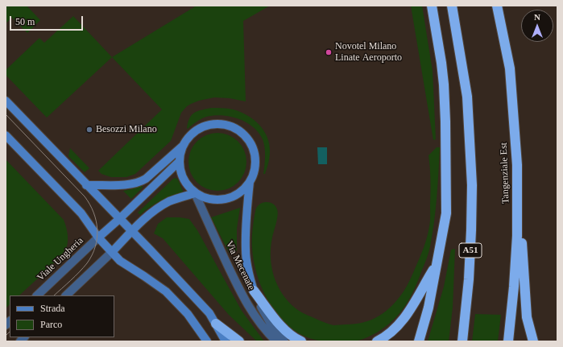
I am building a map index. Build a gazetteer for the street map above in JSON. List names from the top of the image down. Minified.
{"streets":{"highway":["Tangenziale Est","A51"],"main road":["Via Mecenate"],"street":["Viale Ungheria"]},"places":["Novotel Milano Linate Aeroporto","Besozzi Milano"],"legend":["Strada","Parco"],"scale_bar":"50 m","north":"top"}
